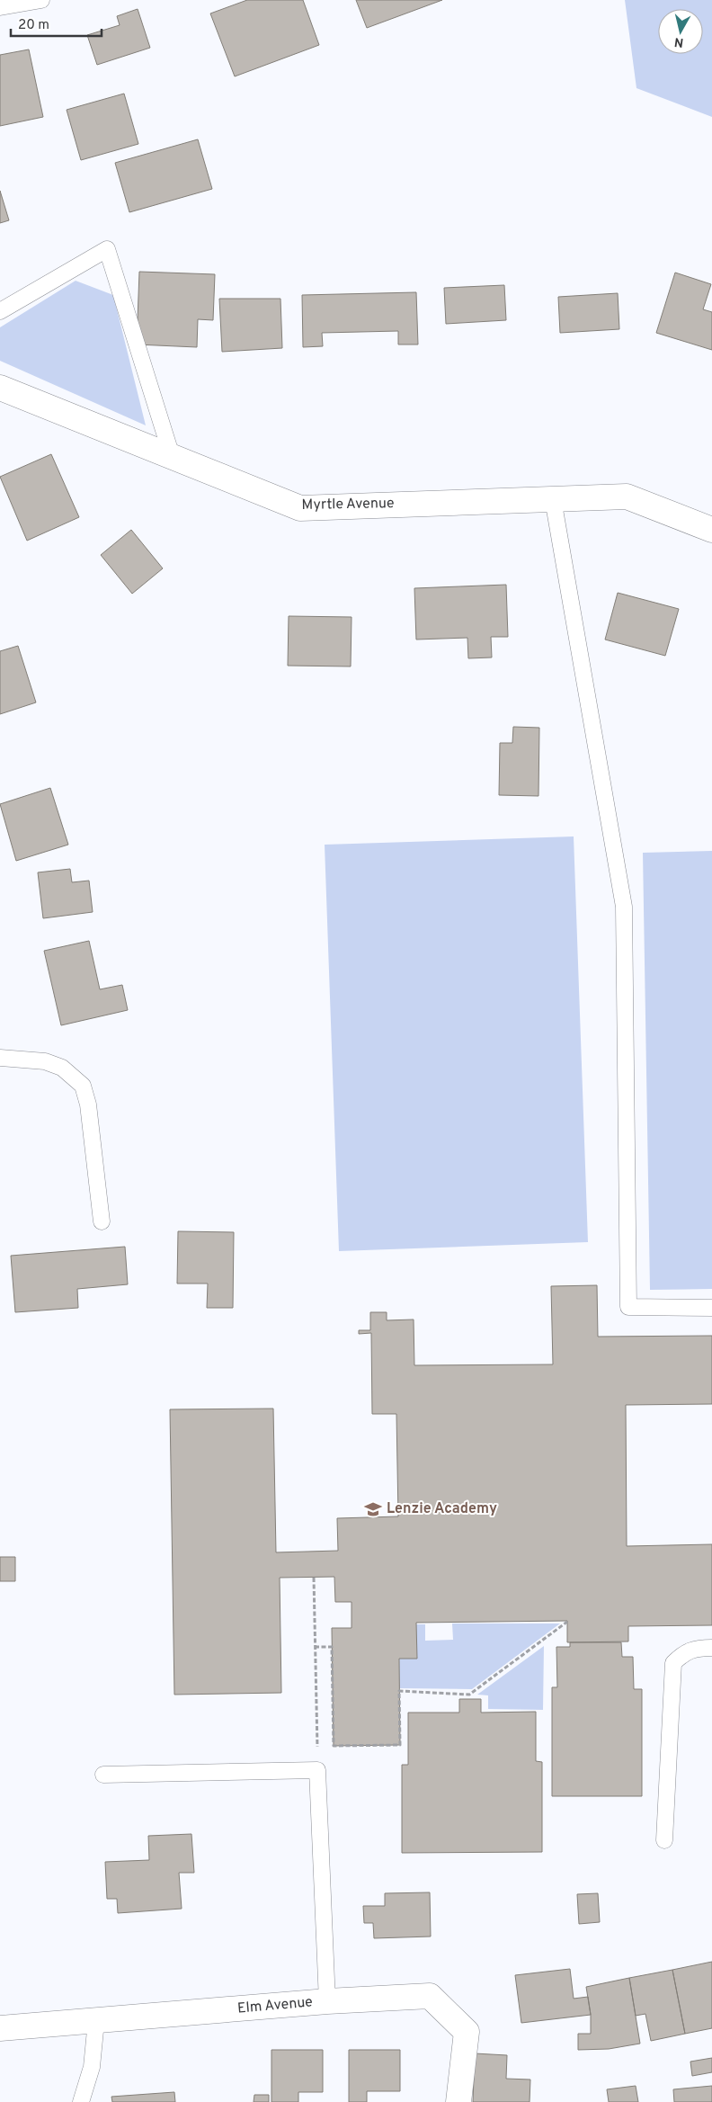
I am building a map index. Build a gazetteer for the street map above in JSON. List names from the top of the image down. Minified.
{"streets":{"street":["Myrtle Avenue","Elm Avenue"]},"places":{"school or university":["Lenzie Academy"]},"scale_bar":"20 m","north":"bottom"}
